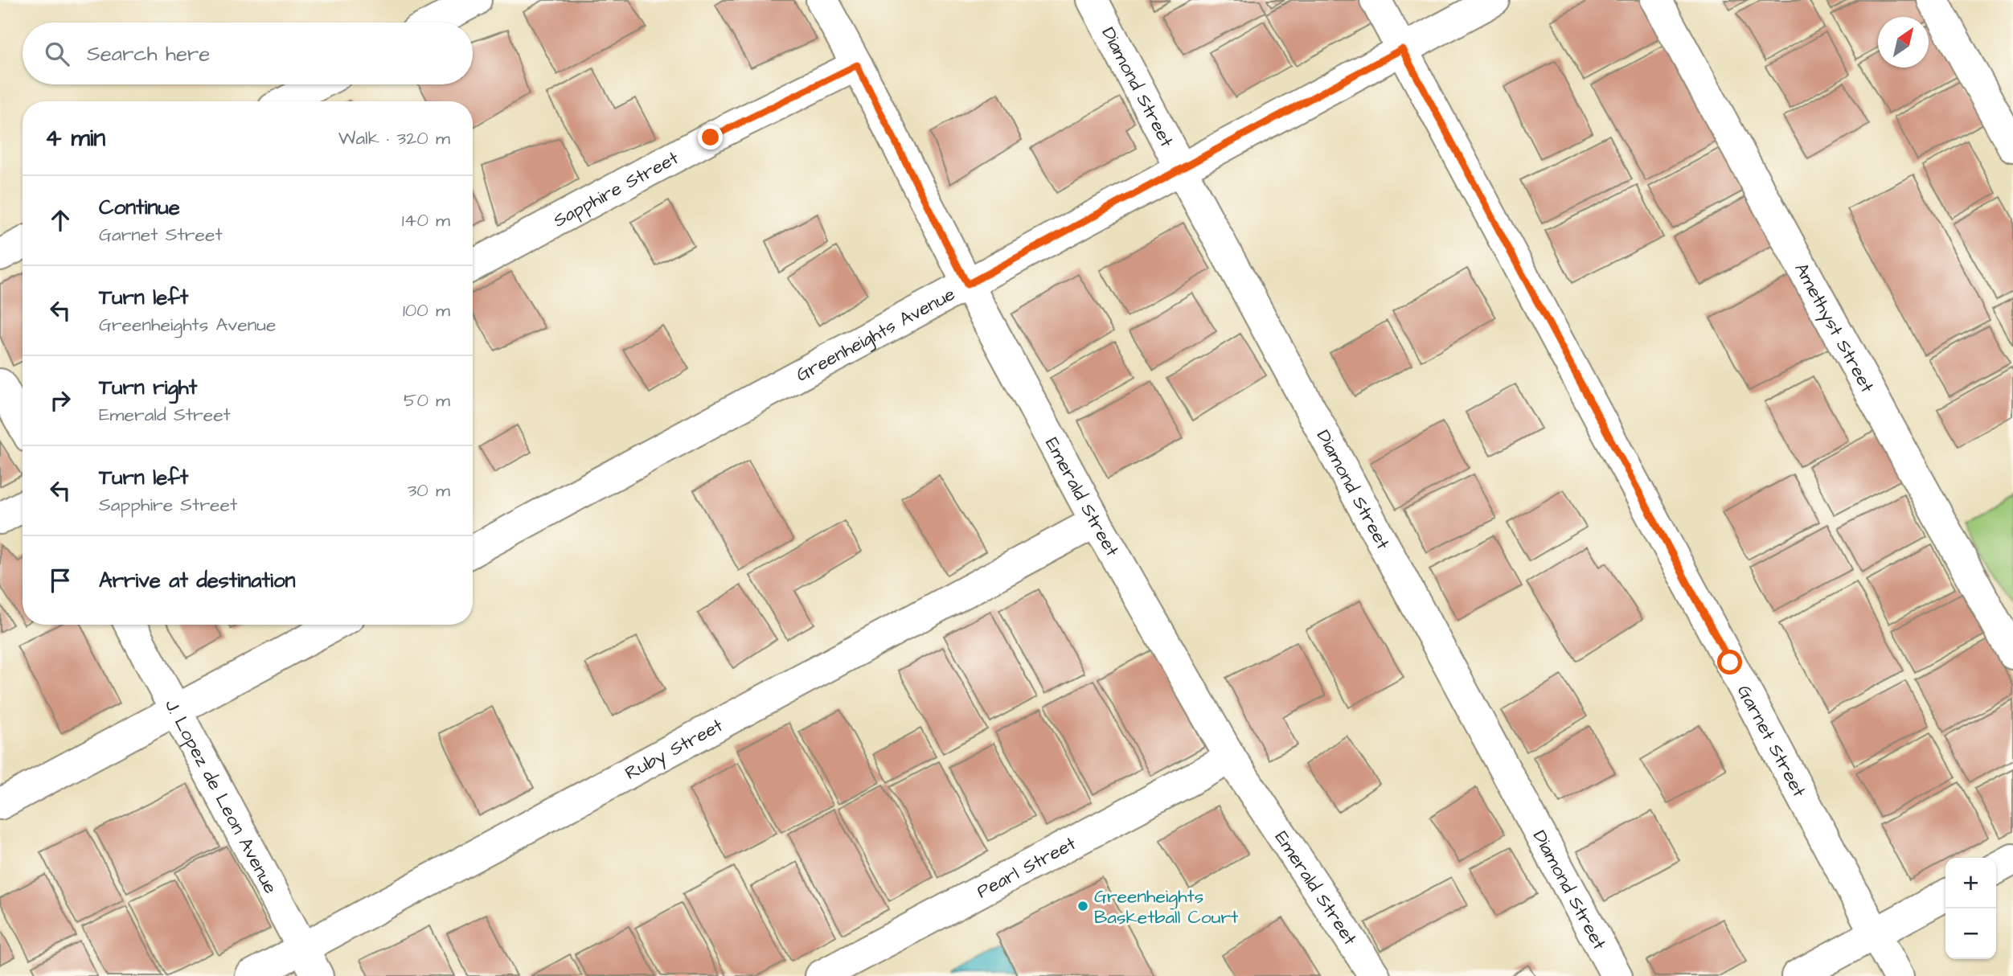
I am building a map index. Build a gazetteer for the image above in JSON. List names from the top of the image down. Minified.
{"streets":{"street":["Diamond Street","Sapphire Street","Amethyst Street","Greenheights Avenue","Emerald Street","Garnet Street","Ruby Street","J. Lopez de Leon Avenue","Pearl Street"]},"crossings":[["Diamond Street","Greenheights Avenue"],["Sapphire Street","Emerald Street"],["Greenheights Avenue","Emerald Street"],["Greenheights Avenue","Garnet Street"],["Emerald Street","Ruby Street"],["Emerald Street","Pearl Street"],["Ruby Street","J. Lopez de Leon Avenue"]],"places":["Greenheights Basketball Court"],"north":"top right","page":{"search":"Search here","heading":["4 min","Walk · 320 m"],"list":[["Continue","Garnet Street","140 m"],["Turn left","Greenheights Avenue","100 m"],["Turn right","Emerald Street","50 m"],["Turn left","Sapphire Street","30 m"],"Arrive at destination"],"map_buttons":["+","−"]}}
